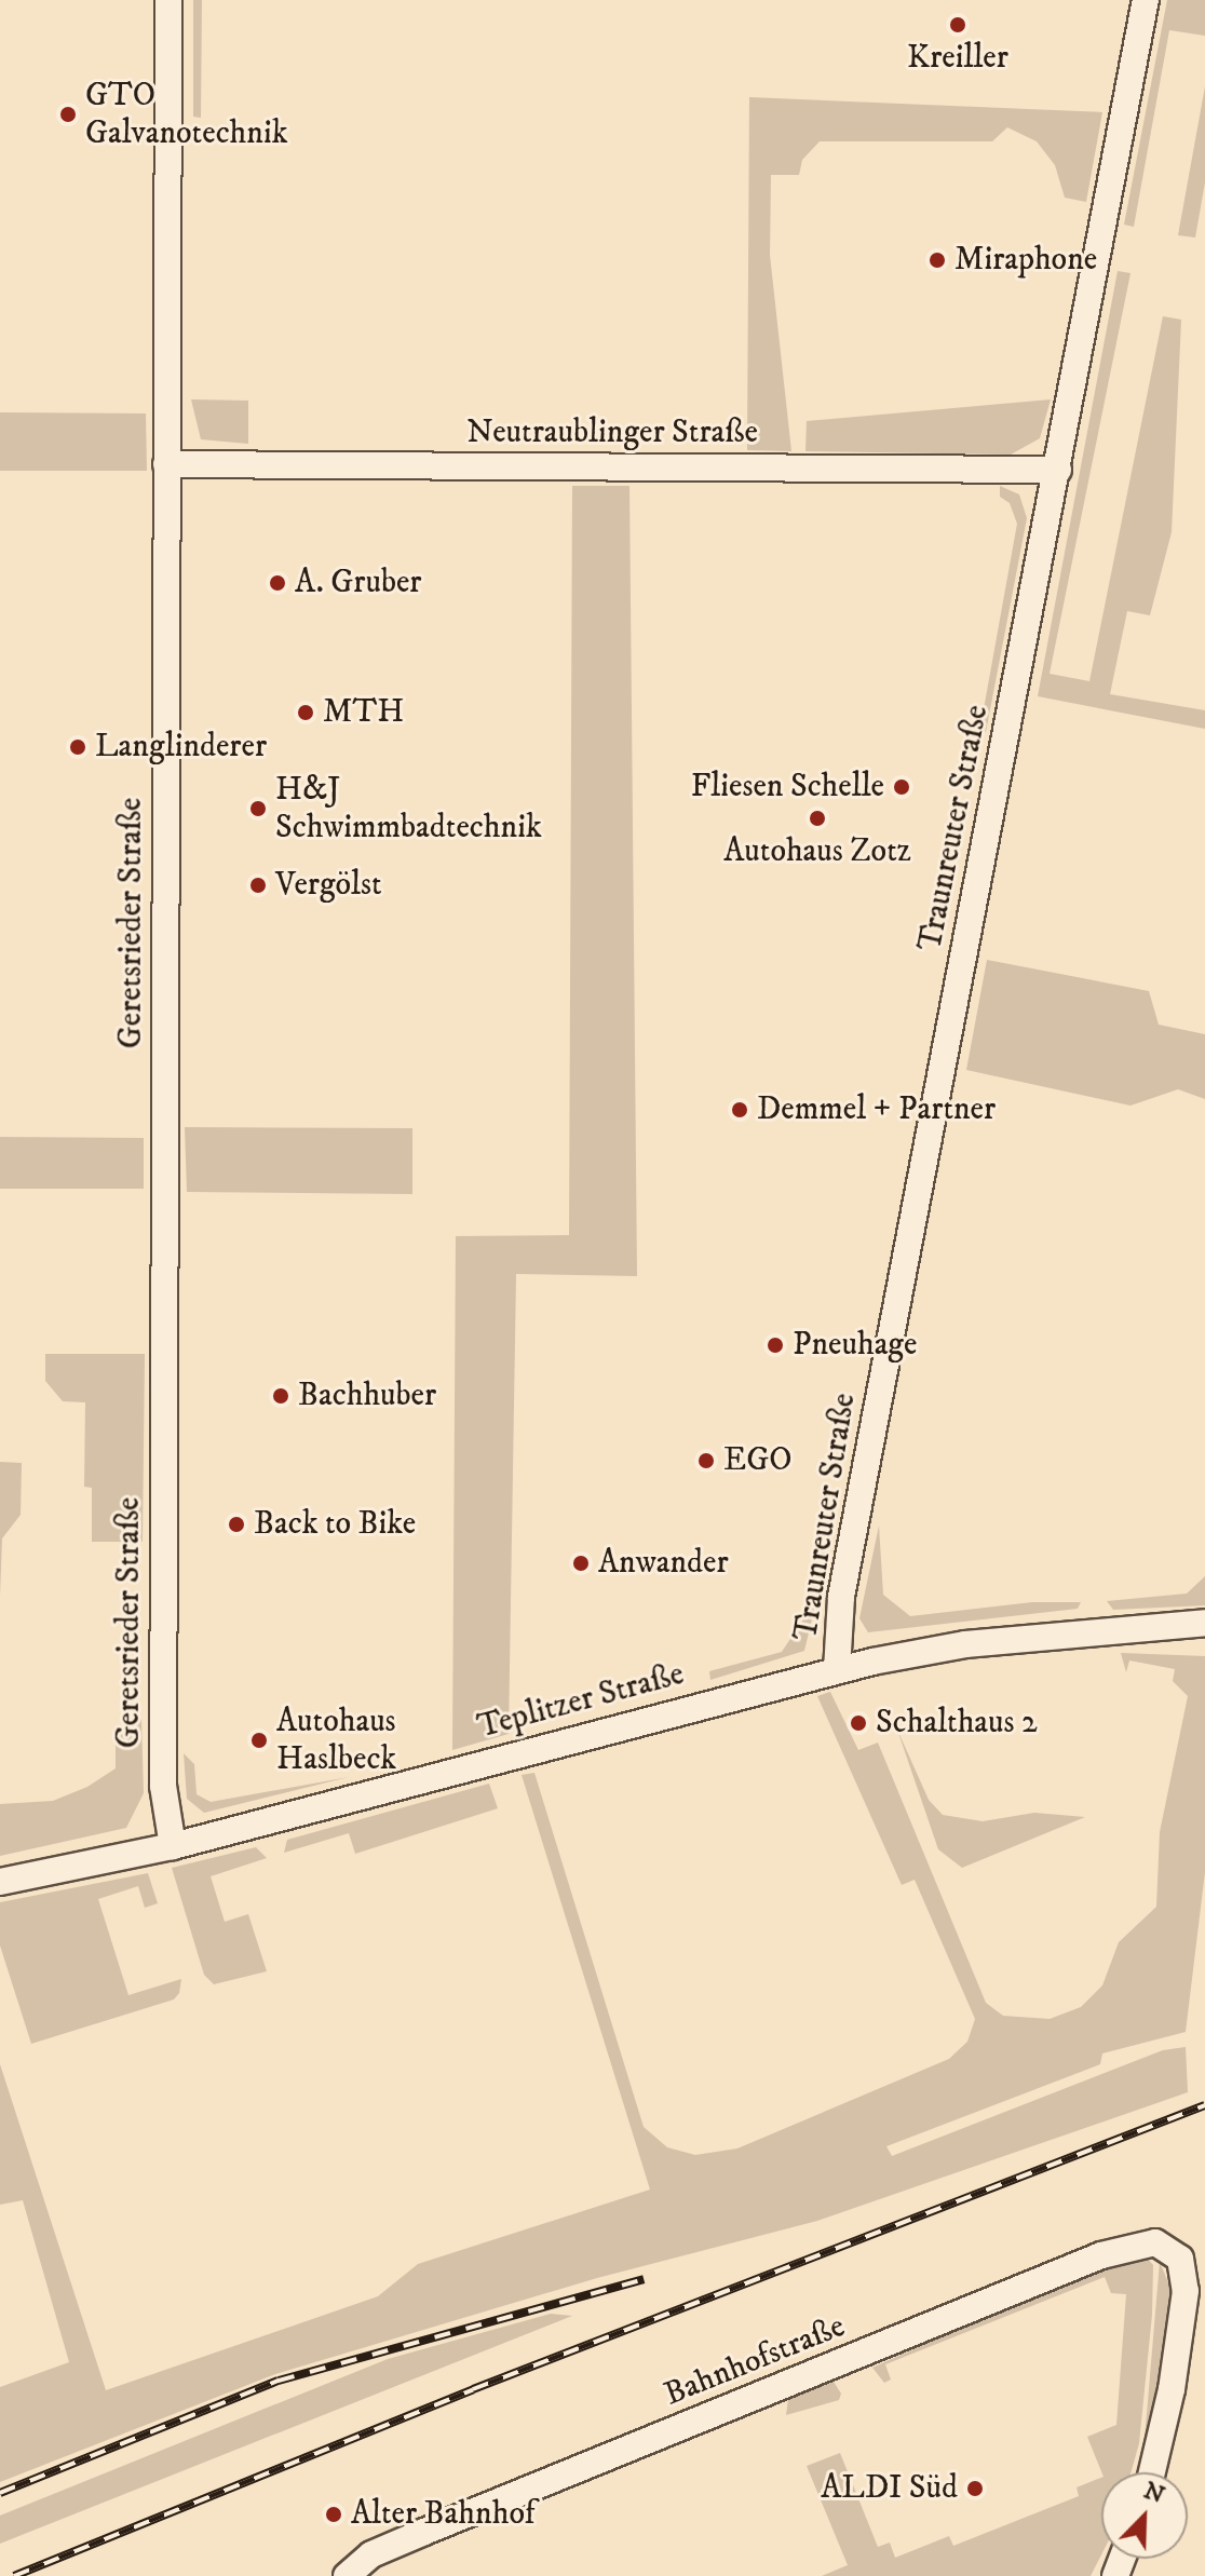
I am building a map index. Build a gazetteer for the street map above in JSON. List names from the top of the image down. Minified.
{"streets":{"street":["Neutraublinger Straße","Traunreuter Straße","Geretsrieder Straße","Teplitzer Straße","Bahnhofstraße"]},"crossings":[["Neutraublinger Straße","Traunreuter Straße"],["Neutraublinger Straße","Geretsrieder Straße"],["Traunreuter Straße","Teplitzer Straße"],["Geretsrieder Straße","Teplitzer Straße"]],"places":["Kreiller","GTO Galvanotechnik","Miraphone","A. Gruber","MTH","Langlinderer","Fliesen Schelle","H&J Schwimmbadtechnik","Autohaus Zotz","Vergölst","Demmel + Partner","Pneuhage","Bachhuber","EGO","Back to Bike","Anwander","Schalthaus 2","Autohaus Haslbeck","ALDI Süd","Alter Bahnhof"],"north":"top right"}
